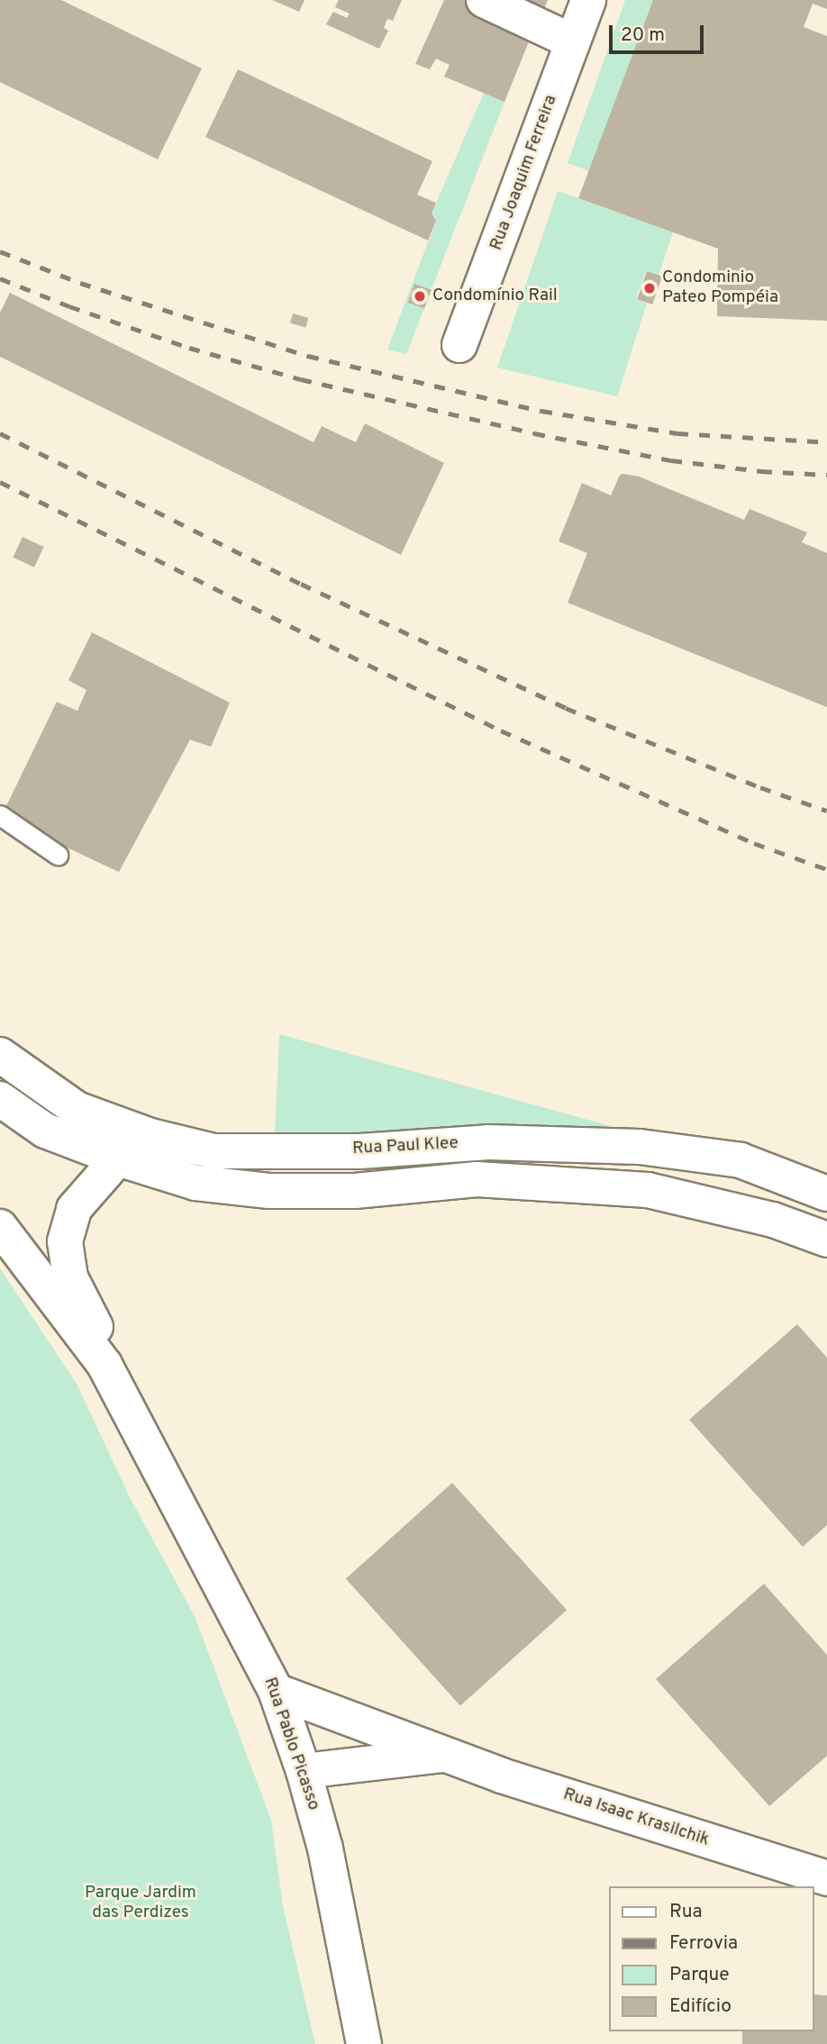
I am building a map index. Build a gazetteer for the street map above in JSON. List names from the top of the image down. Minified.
{"streets":{"street":["Rua Joaquim Ferreira","Rua Paul Klee","Rua Pablo Picasso","Rua Isaac Krasilchik"]},"crossings":[["Rua Pablo Picasso","Rua Isaac Krasilchik"]],"parks":["Parque Jardim das Perdizes"],"places":["Condominio Pateo Pompéia","Condomínio Rail"],"legend":["Rua","Ferrovia","Parque","Edifício"],"scale_bar":"20 m"}
